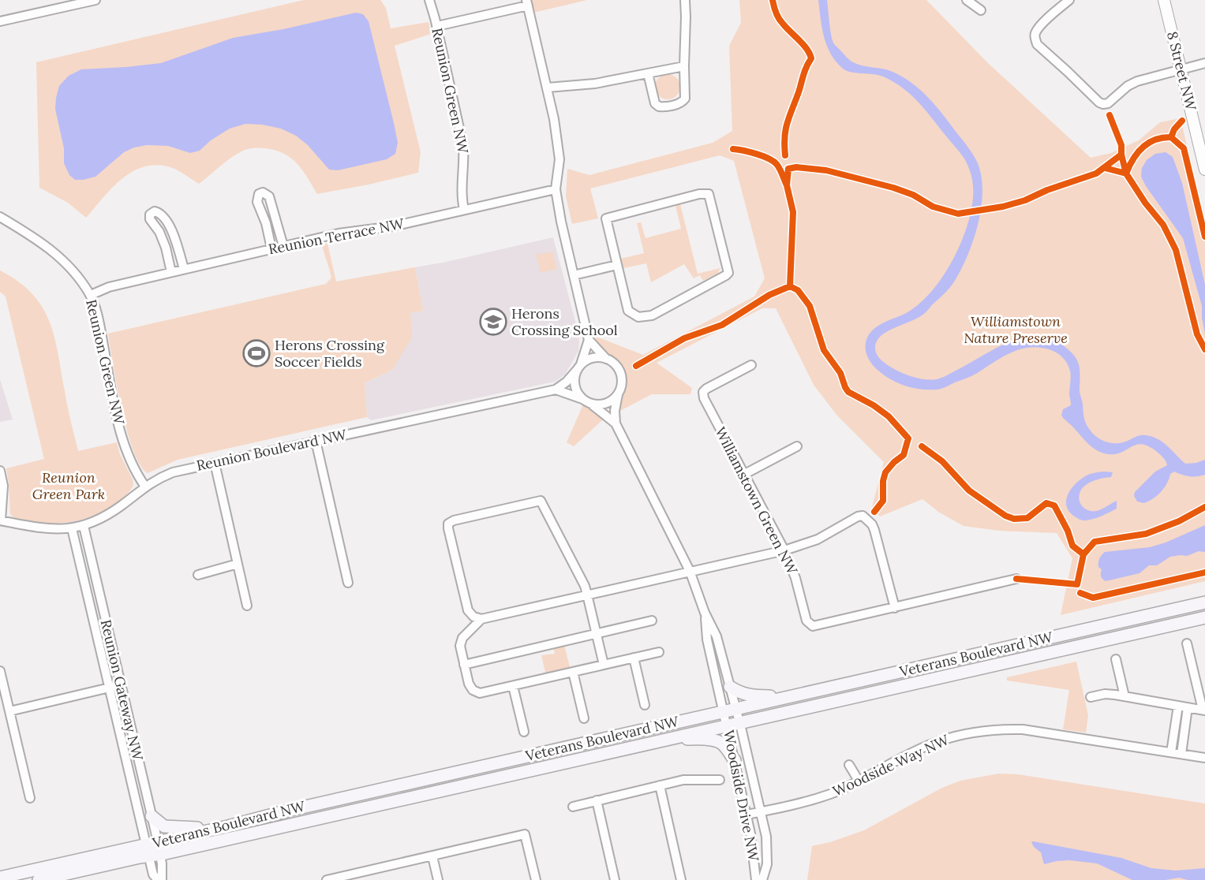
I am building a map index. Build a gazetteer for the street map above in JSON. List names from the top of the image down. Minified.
{"streets":{"main road":["Veterans Boulevard NW"],"street":["8 Street NW","Reunion Green NW","Reunion Terrace NW","Reunion Boulevard NW","Williamstown Green NW","Reunion Gateway NW","Woodside Way NW","Woodside Drive NW"]},"crossings":[["Reunion Green NW","Reunion Terrace NW"],["Reunion Green NW","Reunion Boulevard NW"],["Reunion Boulevard NW","Reunion Gateway NW"],["Veterans Boulevard NW","Reunion Gateway NW"],["Veterans Boulevard NW","Woodside Drive NW"],["Woodside Way NW","Woodside Drive NW"]],"parks":["Williamstown Nature Preserve","Reunion Green Park"],"places":{"school or university":["Herons Crossing School"],"sports":["Herons Crossing Soccer Fields"]}}
